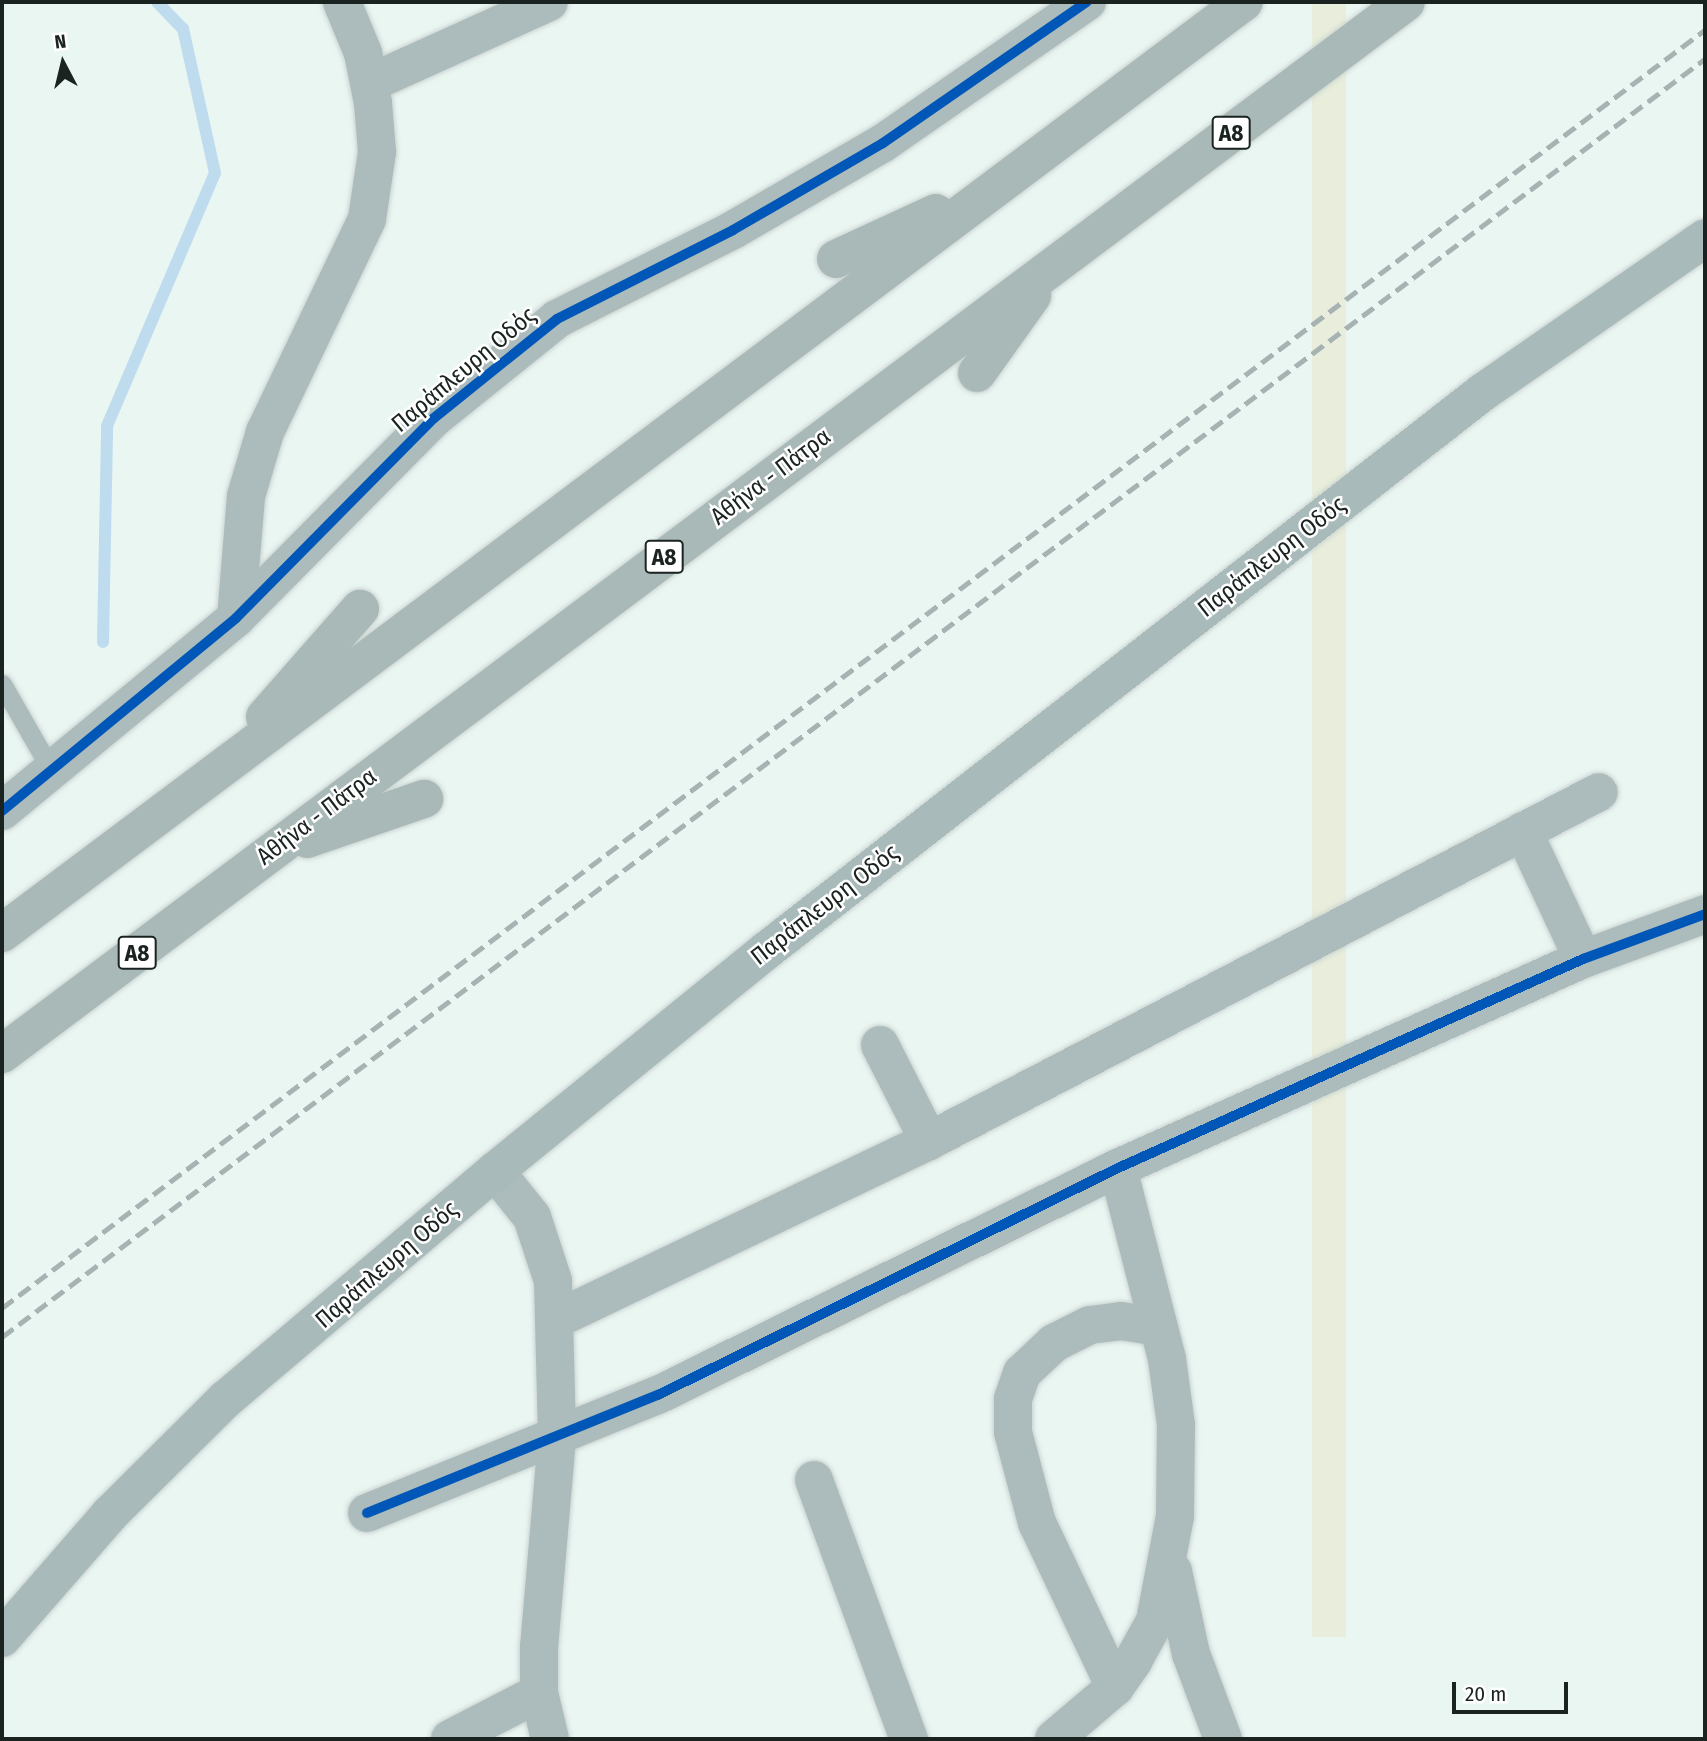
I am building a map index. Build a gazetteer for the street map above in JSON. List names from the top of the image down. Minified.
{"streets":{"highway":["Α8","Αθήνα - Πάτρα"],"main road":["Παράπλευρη Οδός"]},"scale_bar":"20 m","north":"top"}
